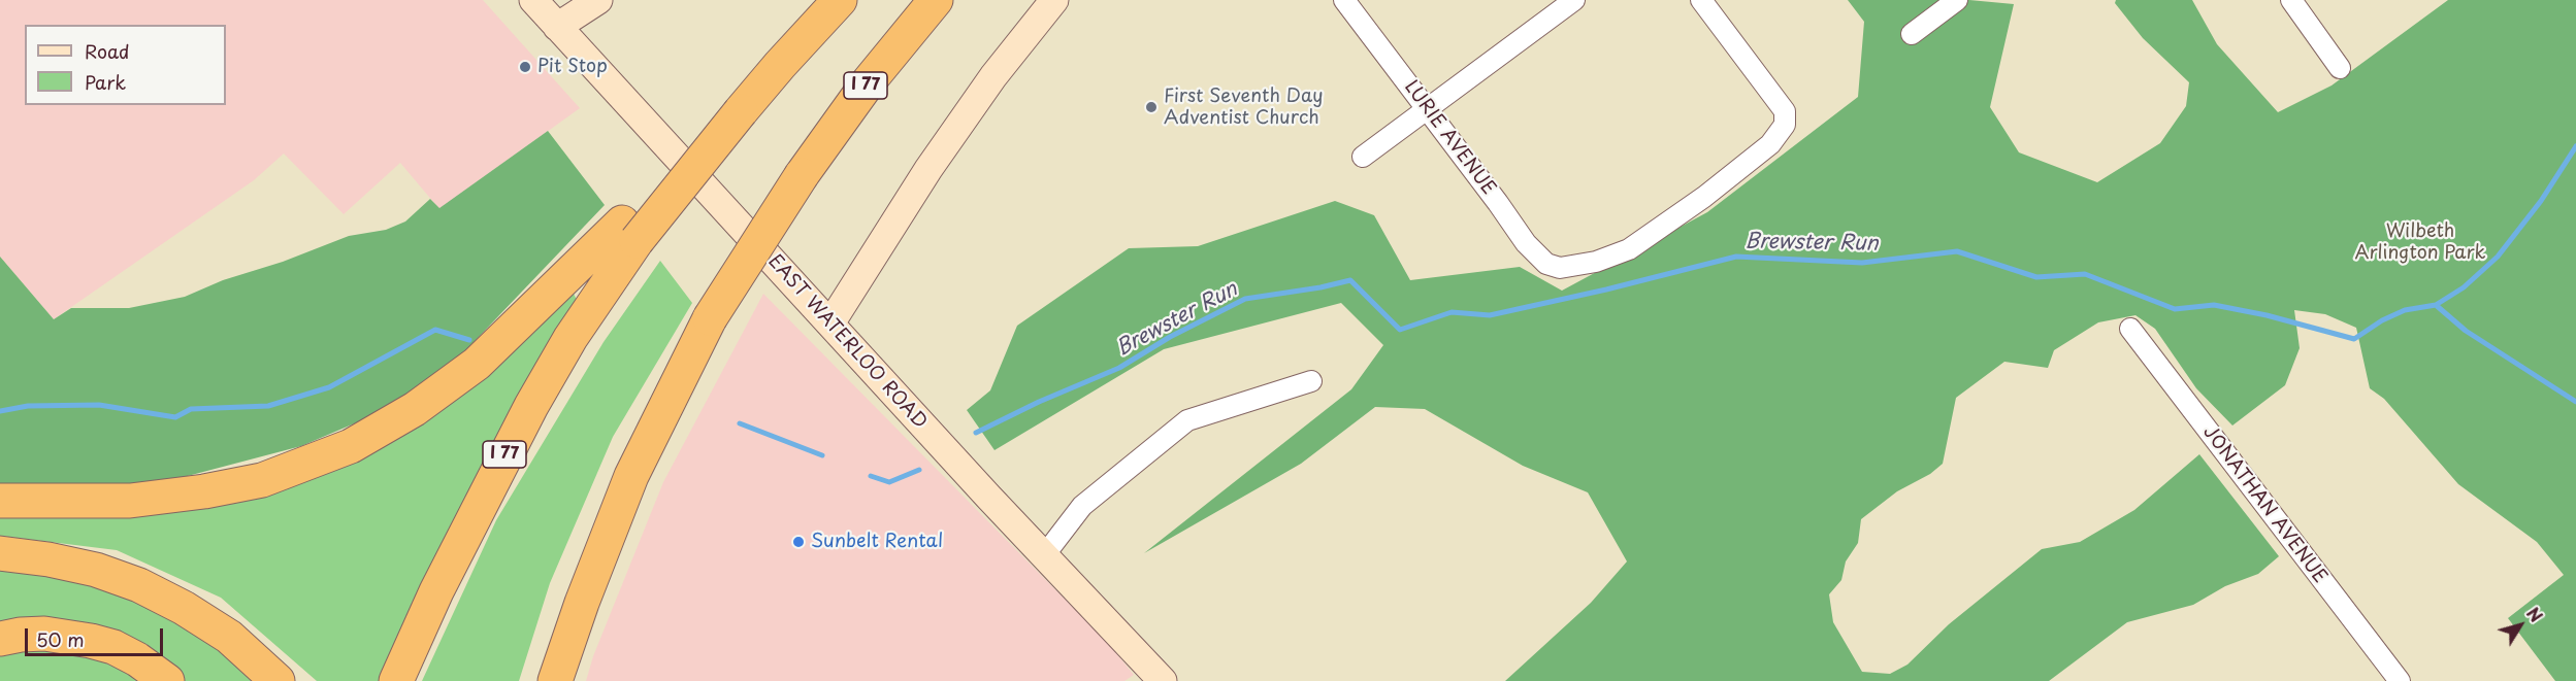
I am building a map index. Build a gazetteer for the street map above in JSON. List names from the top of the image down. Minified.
{"streets":{"highway":["I 77"],"main road":["EAST WATERLOO ROAD"],"street":["LURIE AVENUE","JONATHAN AVENUE"]},"water":["Brewster Run"],"parks":["Wilbeth Arlington Park"],"places":["Pit Stop","First Seventh Day Adventist Church","Sunbelt Rental"],"legend":["Road","Park"],"scale_bar":"50 m","north":"top right"}
